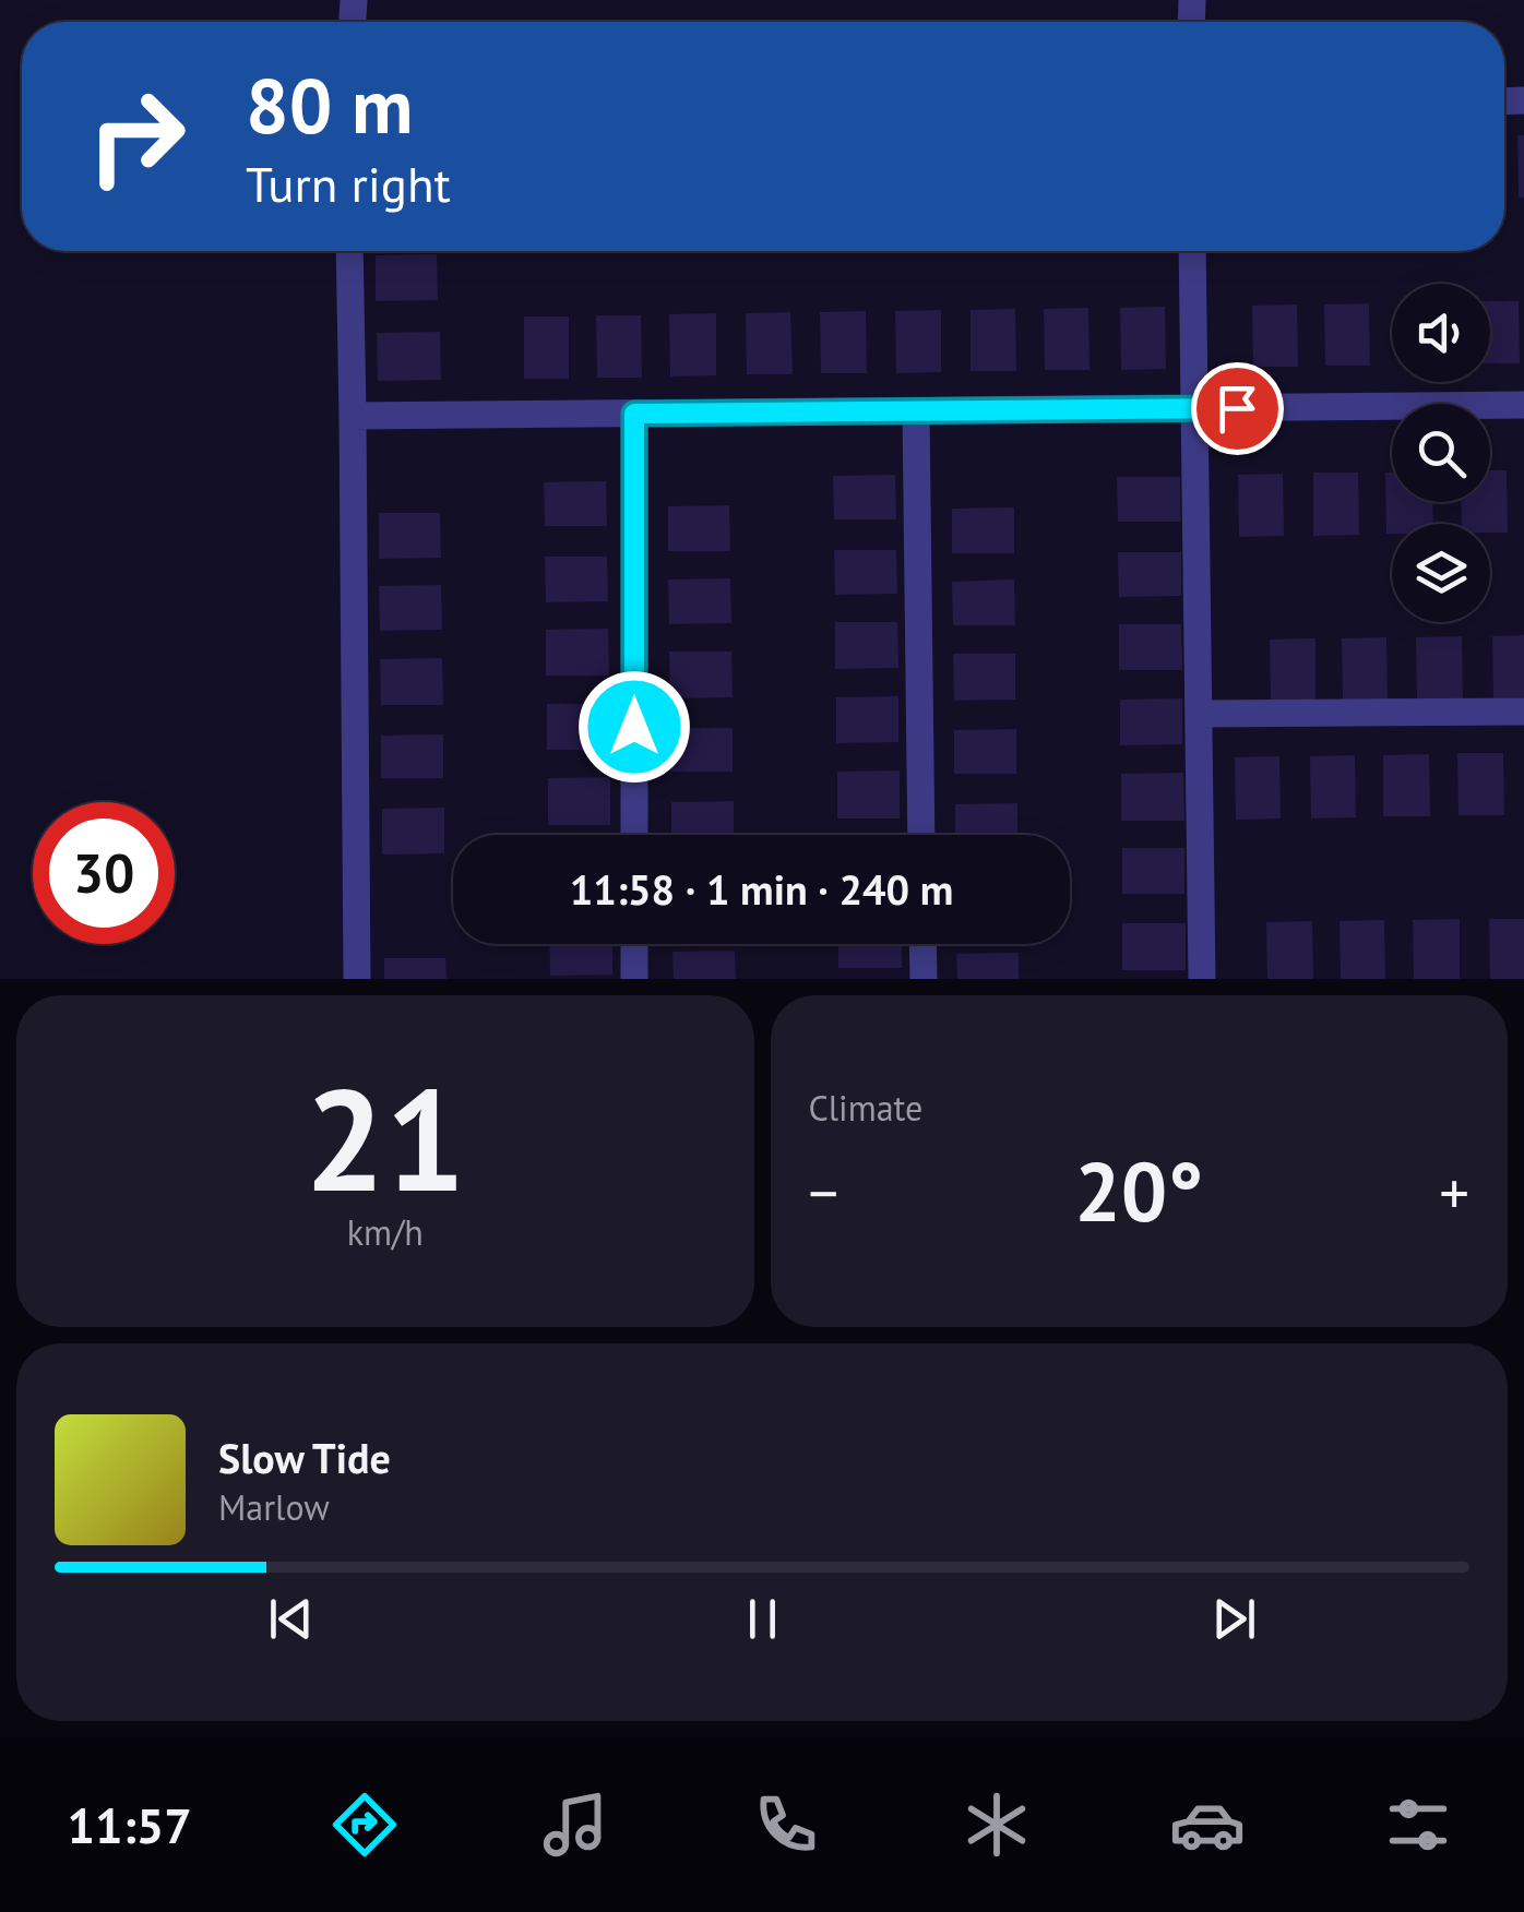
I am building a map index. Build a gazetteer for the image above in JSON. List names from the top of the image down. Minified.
{"page":{"turn":["80 m","Turn right"],"limit":"30","trip":"11:58 · 1 min · 240 m","tile":[["21","km/h"],"Climate"],"heat":["−","20°","+"],"song":["Slow Tide","Marlow"],"tabs":"11:57"}}
